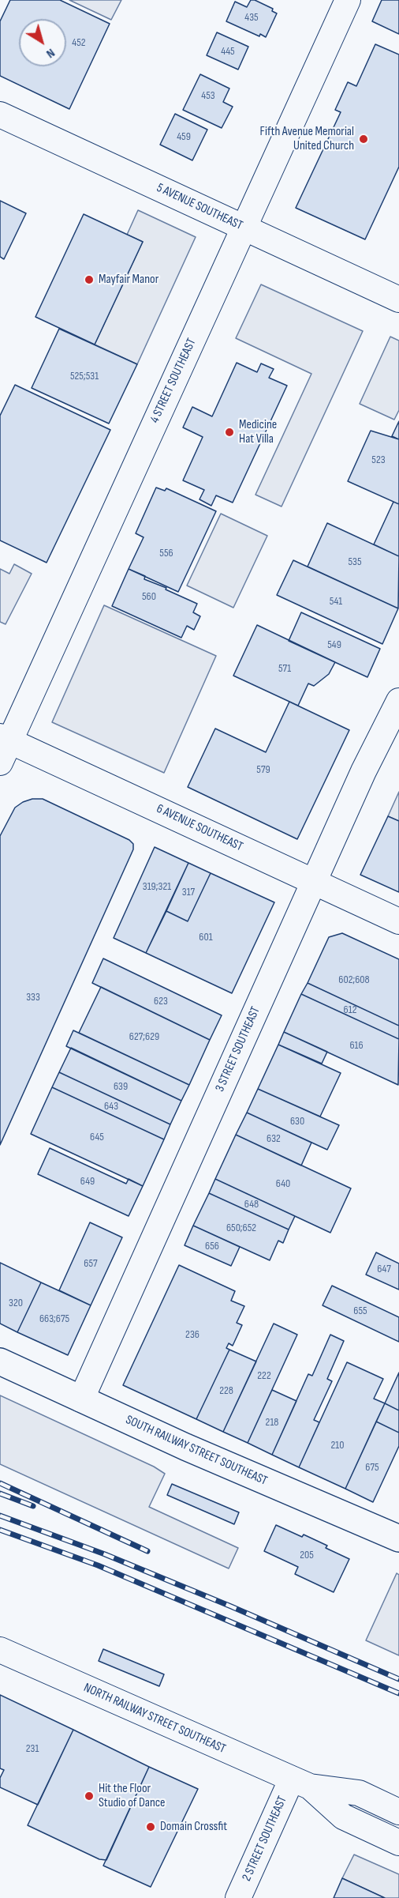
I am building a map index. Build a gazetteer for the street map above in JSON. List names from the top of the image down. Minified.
{"streets":{"main road":["SOUTH RAILWAY STREET SOUTHEAST"],"street":["5 AVENUE SOUTHEAST","4 STREET SOUTHEAST","6 AVENUE SOUTHEAST","3 STREET SOUTHEAST","NORTH RAILWAY STREET SOUTHEAST","2 STREET SOUTHEAST"]},"crossings":[["5 AVENUE SOUTHEAST","4 STREET SOUTHEAST"],["4 STREET SOUTHEAST","6 AVENUE SOUTHEAST"],["6 AVENUE SOUTHEAST","3 STREET SOUTHEAST"],["3 STREET SOUTHEAST","SOUTH RAILWAY STREET SOUTHEAST"],["NORTH RAILWAY STREET SOUTHEAST","2 STREET SOUTHEAST"]],"places":["Fifth Avenue Memorial United Church","Mayfair Manor","Medicine Hat Villa","Hit the Floor Studio of Dance","Domain Crossfit"],"house_numbers":["435","452","445","453","459","525;531","523","556","535","560","541","549","571","579","319;321","317","601","602;608","333","623","612","627;629","616","639","643","630","645","632","649","640","648","650;652","656","657","647","320","655","663;675","236","222","228","218","210","675","205","231"],"north":"bottom right"}
